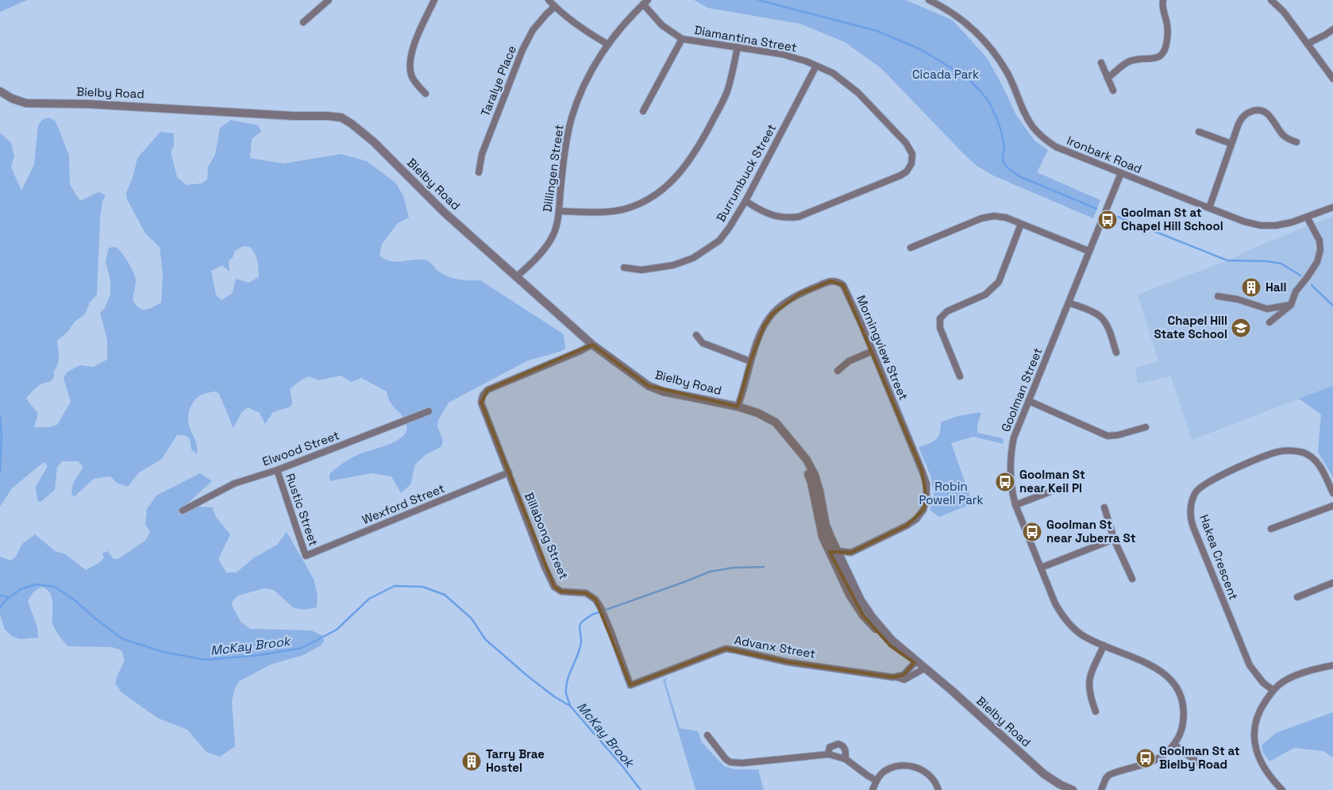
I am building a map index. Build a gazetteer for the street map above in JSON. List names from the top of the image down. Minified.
{"streets":{"street":["Diamantina Street","Taralye Place","Bielby Road","Ironbark Road","Dillingen Street","Burrumbuck Street","Morningview Street","Goolman Street","Elwood Street","Wexford Street","Rustic Street","Billabong Street","Hakea Crescent","Advanx Street"]},"crossings":[["Diamantina Street","Dillingen Street"],["Diamantina Street","Burrumbuck Street"],["Bielby Road","Dillingen Street"],["Bielby Road","Morningview Street"],["Bielby Road","Billabong Street"],["Bielby Road","Advanx Street"],["Ironbark Road","Goolman Street"],["Elwood Street","Rustic Street"],["Wexford Street","Rustic Street"],["Wexford Street","Billabong Street"],["Billabong Street","Advanx Street"]],"water":["McKay Brook"],"parks":["Cicada Park","Robin Powell Park"],"places":{"bus stop":["Goolman St at Chapel Hill School","Goolman St near Keil Pl","Goolman St near Juberra St","Goolman St at Bielby Road"],"building":["Hall","Tarry Brae Hostel"],"school or university":["Chapel Hill State School"]}}
